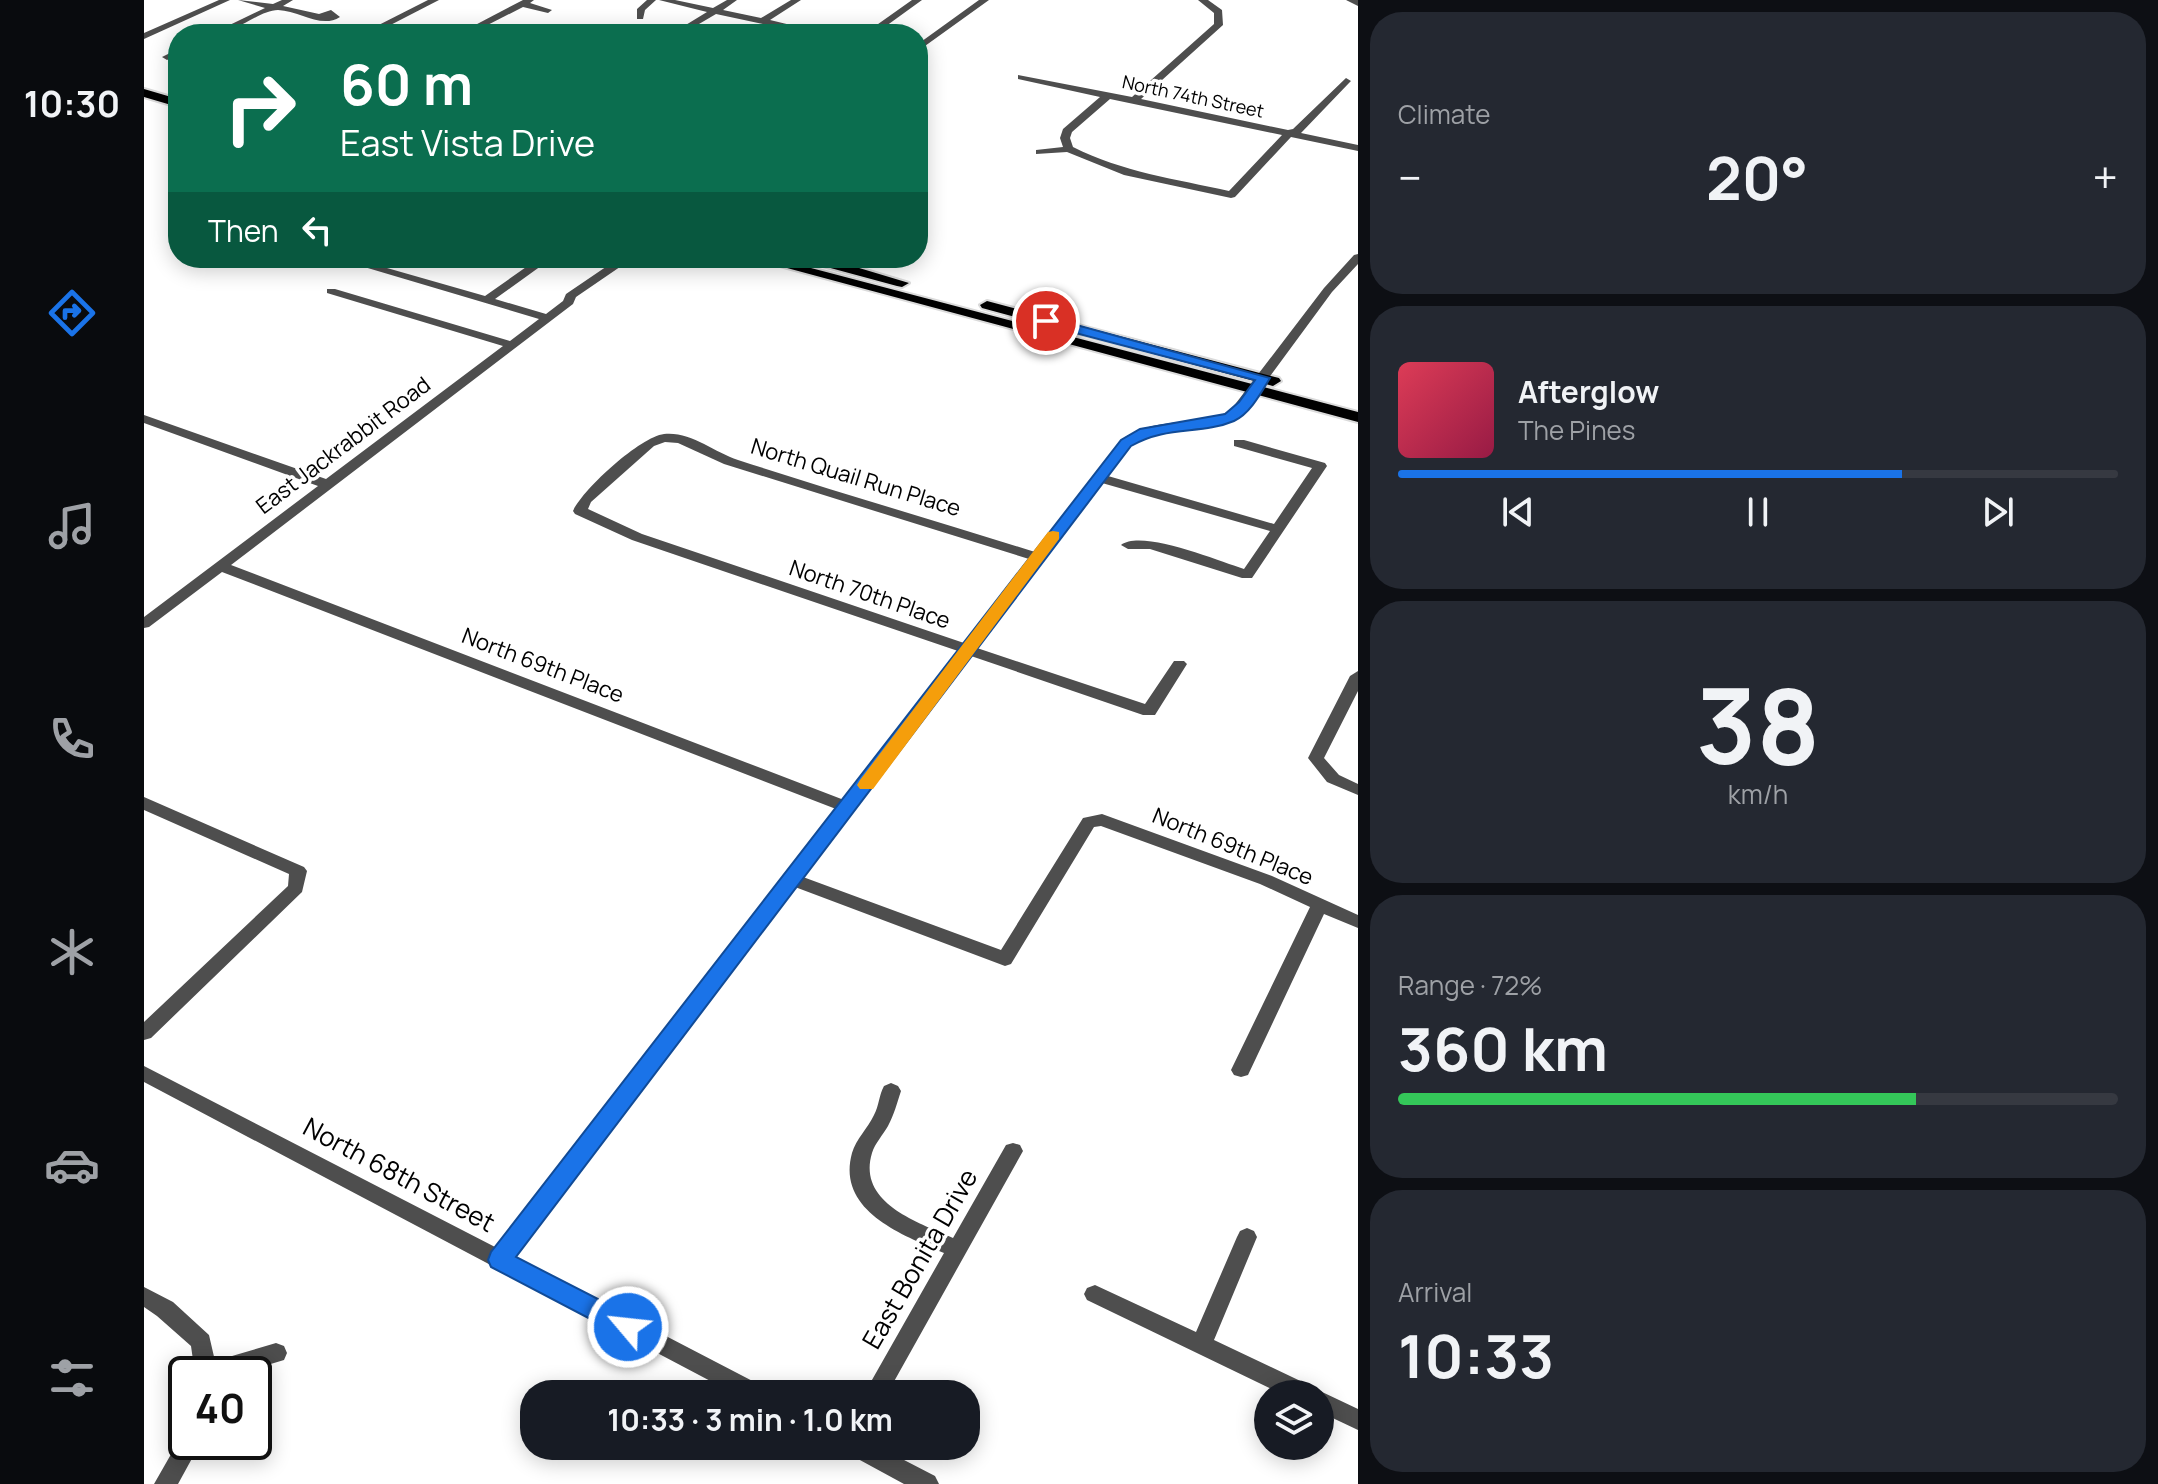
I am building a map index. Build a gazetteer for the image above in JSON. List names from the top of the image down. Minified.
{"streets":{"street":["North 74th Street","East Jackrabbit Road","North Quail Run Place","North 70th Place","North 69th Place","North 68th Street","East Bonita Drive"]},"crossings":[["East Jackrabbit Road","North 69th Place"],["North Quail Run Place","North 70th Place"]],"page":{"tabs":"10:30","tile":["Climate",["38","km/h"],["Range · 72%","360 km"],["Arrival","10:33"]],"turn":["60 m","East Vista Drive"],"heat":["−","20°","+"],"then":"Then","song":["Afterglow","The Pines"],"limit":"40","trip":"10:33 · 3 min · 1.0 km"}}
